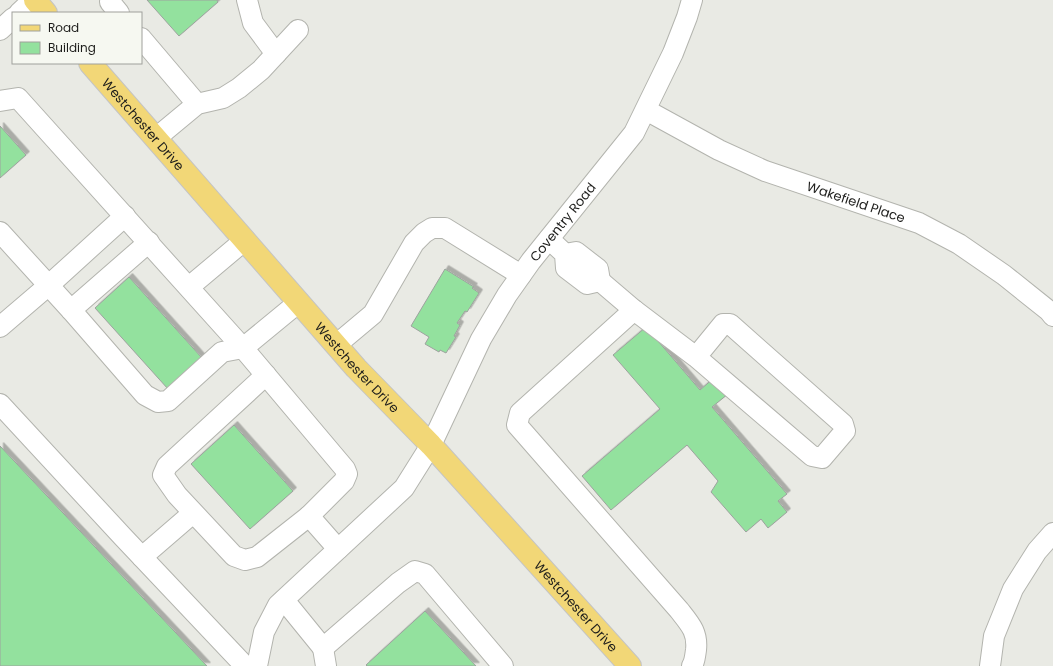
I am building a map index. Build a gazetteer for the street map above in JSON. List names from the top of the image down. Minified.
{"streets":{"main road":["Westchester Drive"],"street":["Wakefield Place","Coventry Road"]},"crossings":[["Westchester Drive","Coventry Road"],["Wakefield Place","Coventry Road"]],"legend":["Road","Building"]}
